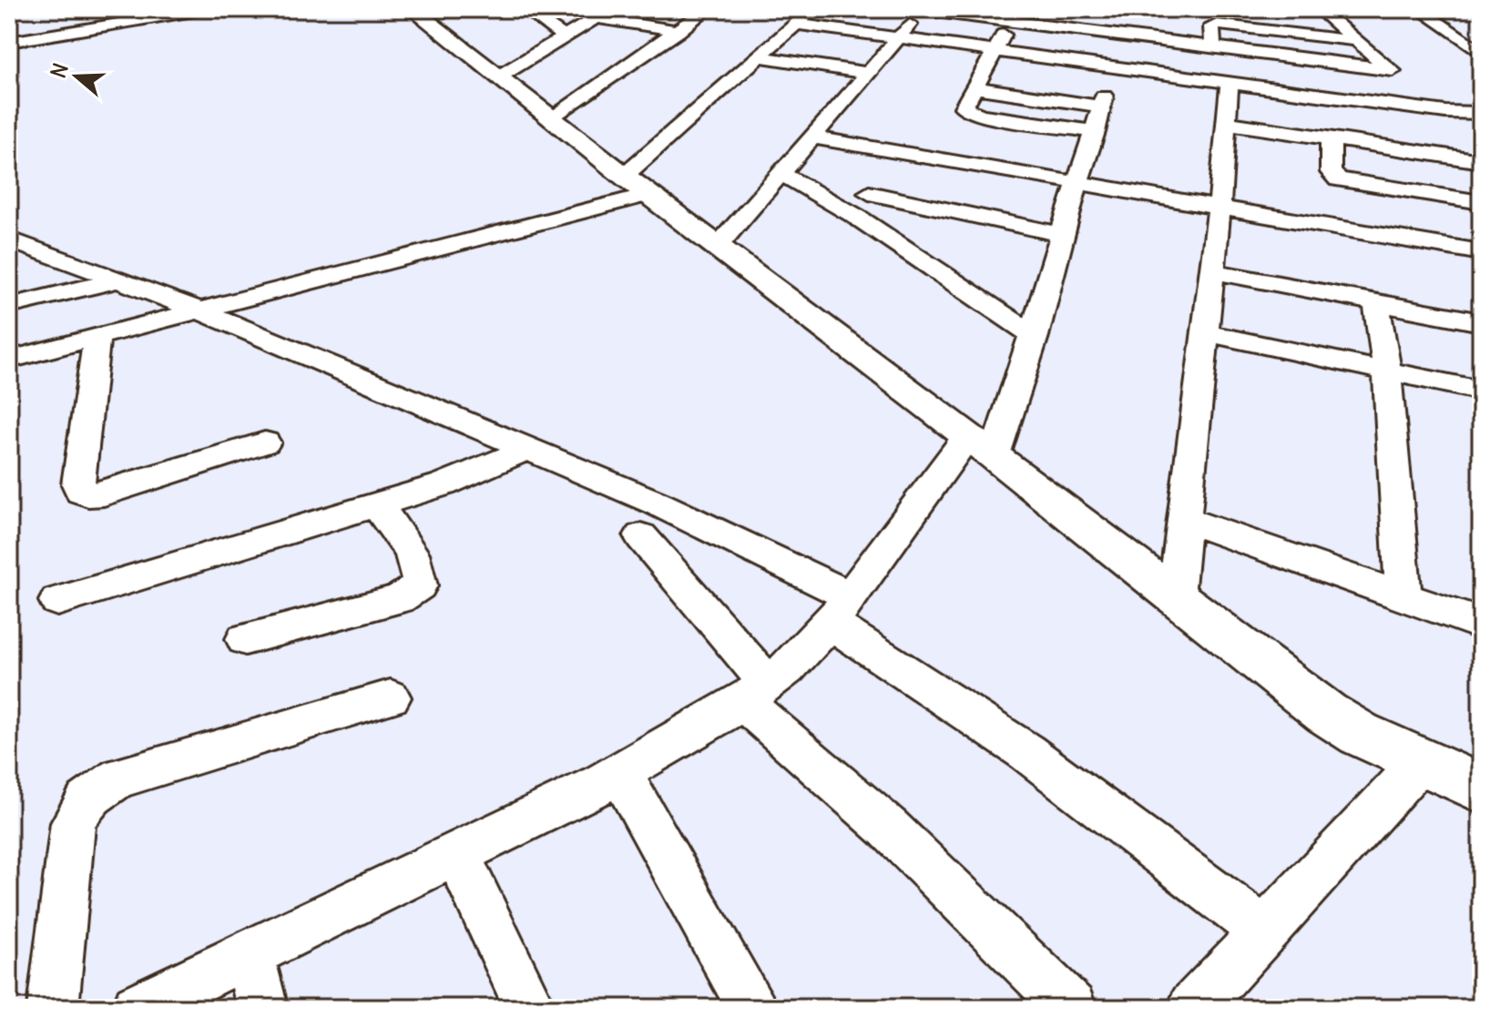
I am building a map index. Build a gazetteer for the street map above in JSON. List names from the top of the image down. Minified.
{"north":"left"}
